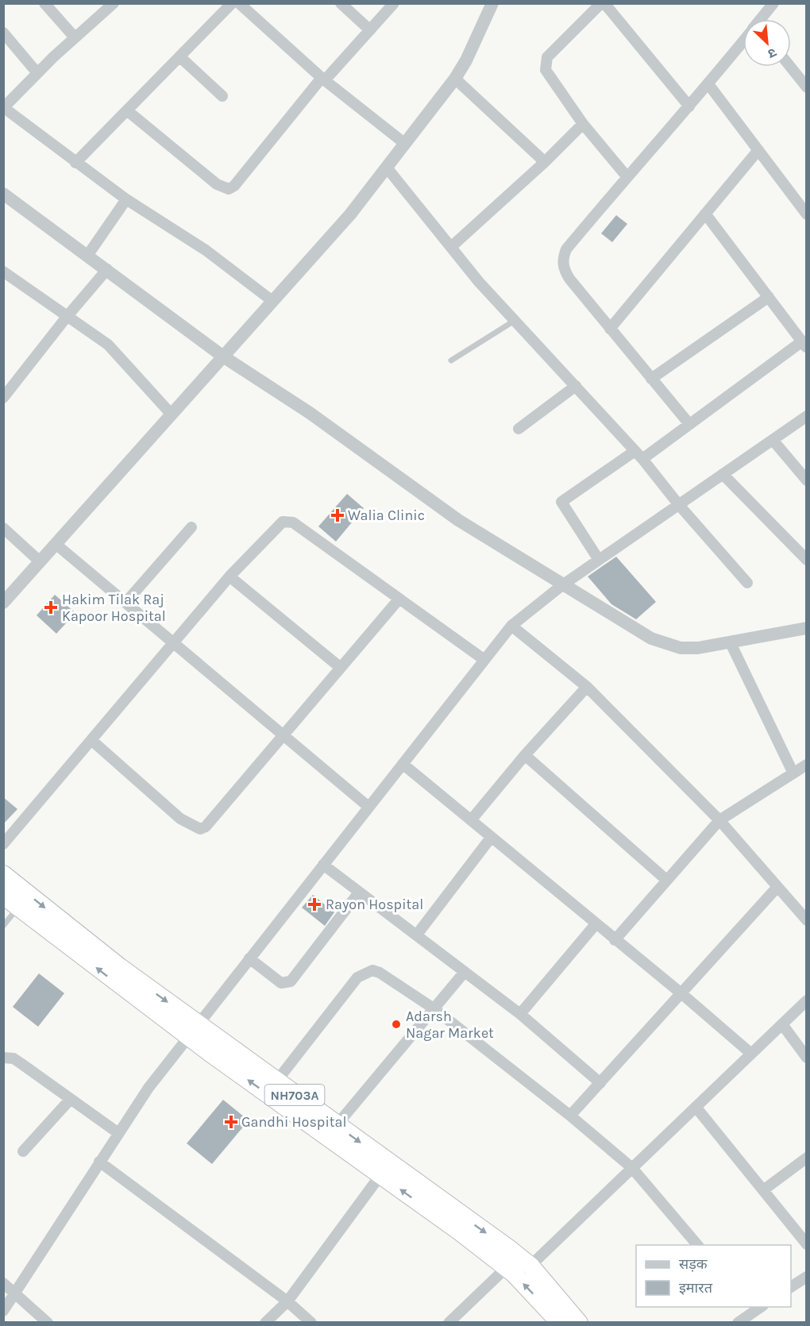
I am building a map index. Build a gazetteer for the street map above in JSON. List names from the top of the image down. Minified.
{"streets":{"highway":["NH703A"]},"places":{"health":["Walia Clinic","Hakim Tilak Raj Kapoor Hospital","Rayon Hospital","Gandhi Hospital"],"other":["Adarsh Nagar Market"]},"legend":["सड़क","इमारत"],"north":"bottom right"}
